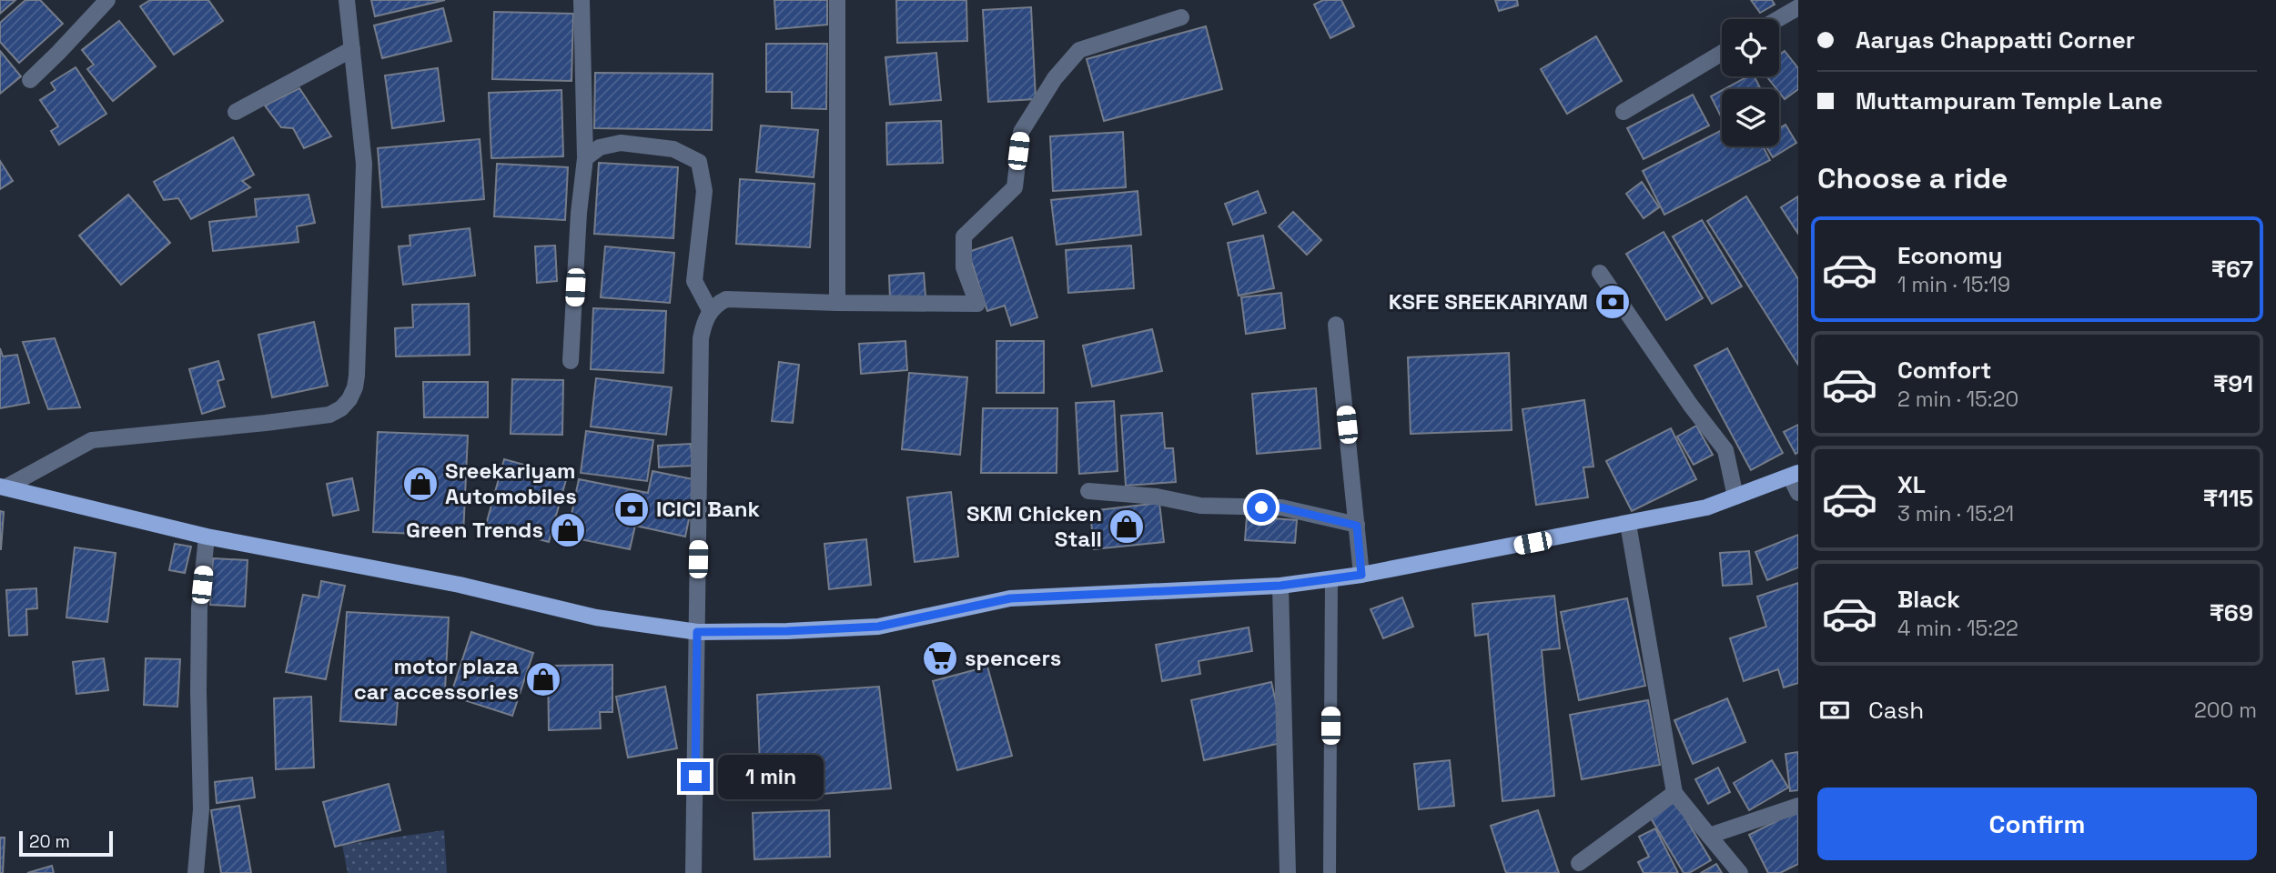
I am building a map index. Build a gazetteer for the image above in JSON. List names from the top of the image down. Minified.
{"places":{"bank":["KSFE SREEKARIYAM","ICICI Bank"],"shop":["Sreekariyam Automobiles","SKM Chicken Stall","Green Trends","motor plaza car accessories"],"supermarket":["spencers"]},"scale_bar":"20 m","page":{"banner":["Aaryas Chappatti Corner","Muttampuram Temple Lane"],"heading":"Choose a ride","list":[{"name":"Economy","note":"1 min · 15:19","value":"₹67"},{"name":"Comfort","note":"2 min · 15:20","value":"₹91"},{"name":"XL","note":"3 min · 15:21","value":"₹115"},{"name":"Black","note":"4 min · 15:22","value":"₹69"}],"pay":["Cash","200 m"],"bubble":"1 min","buttons":"Confirm","scale":"20 m"}}
